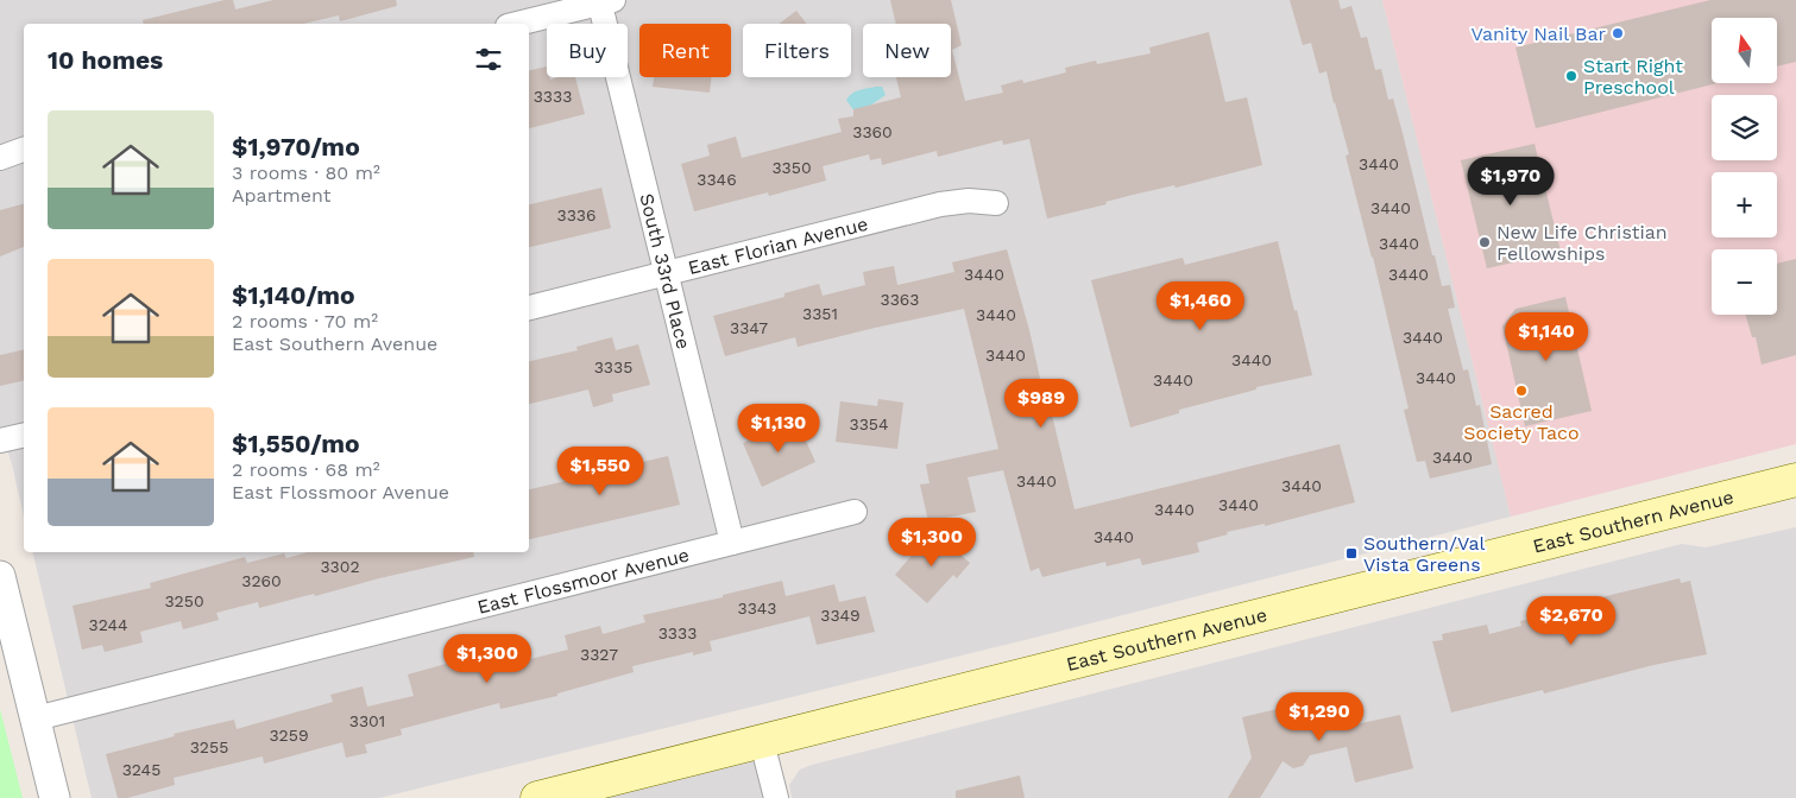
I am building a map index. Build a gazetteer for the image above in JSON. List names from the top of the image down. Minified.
{"streets":{"main road":["East Southern Avenue"],"street":["East Florian Avenue","South 33rd Place","East Flossmoor Avenue"]},"crossings":[["East Florian Avenue","South 33rd Place"],["South 33rd Place","East Flossmoor Avenue"]],"places":{"other":["Vanity Nail Bar","Start Right Preschool","New Life Christian Fellowships","Sacred Society Taco"],"transit":["Southern/Val Vista Greens"]},"house_numbers":["3333","3360","3440","3350","3346","3440","3336","3440","3440","3440","3363","3351","3440","3347","3440","3440","3440","3335","3440","3440","3354","3440","3440","3440","3440","3440","3440","3302","3260","3250","3343","3349","3244","3333","3327","3301","3259","3255","3245"],"north":"top","page":{"map_buttons":["+","−"],"chip":["Buy","Rent","Filters","New"],"heading":"10 homes","list":[{"name":"$1,970/mo","note":"3 rooms · 80 m² · Apartment"},{"name":"$1,140/mo","note":"2 rooms · 70 m² · East Southern Avenue"},{"name":"$1,550/mo","note":"2 rooms · 68 m² · East Flossmoor Avenue"}],"price":["$1,970","$1,460","$1,140","$989","$1,130","$1,550","$1,300","$2,670","$1,300","$1,290"]}}
